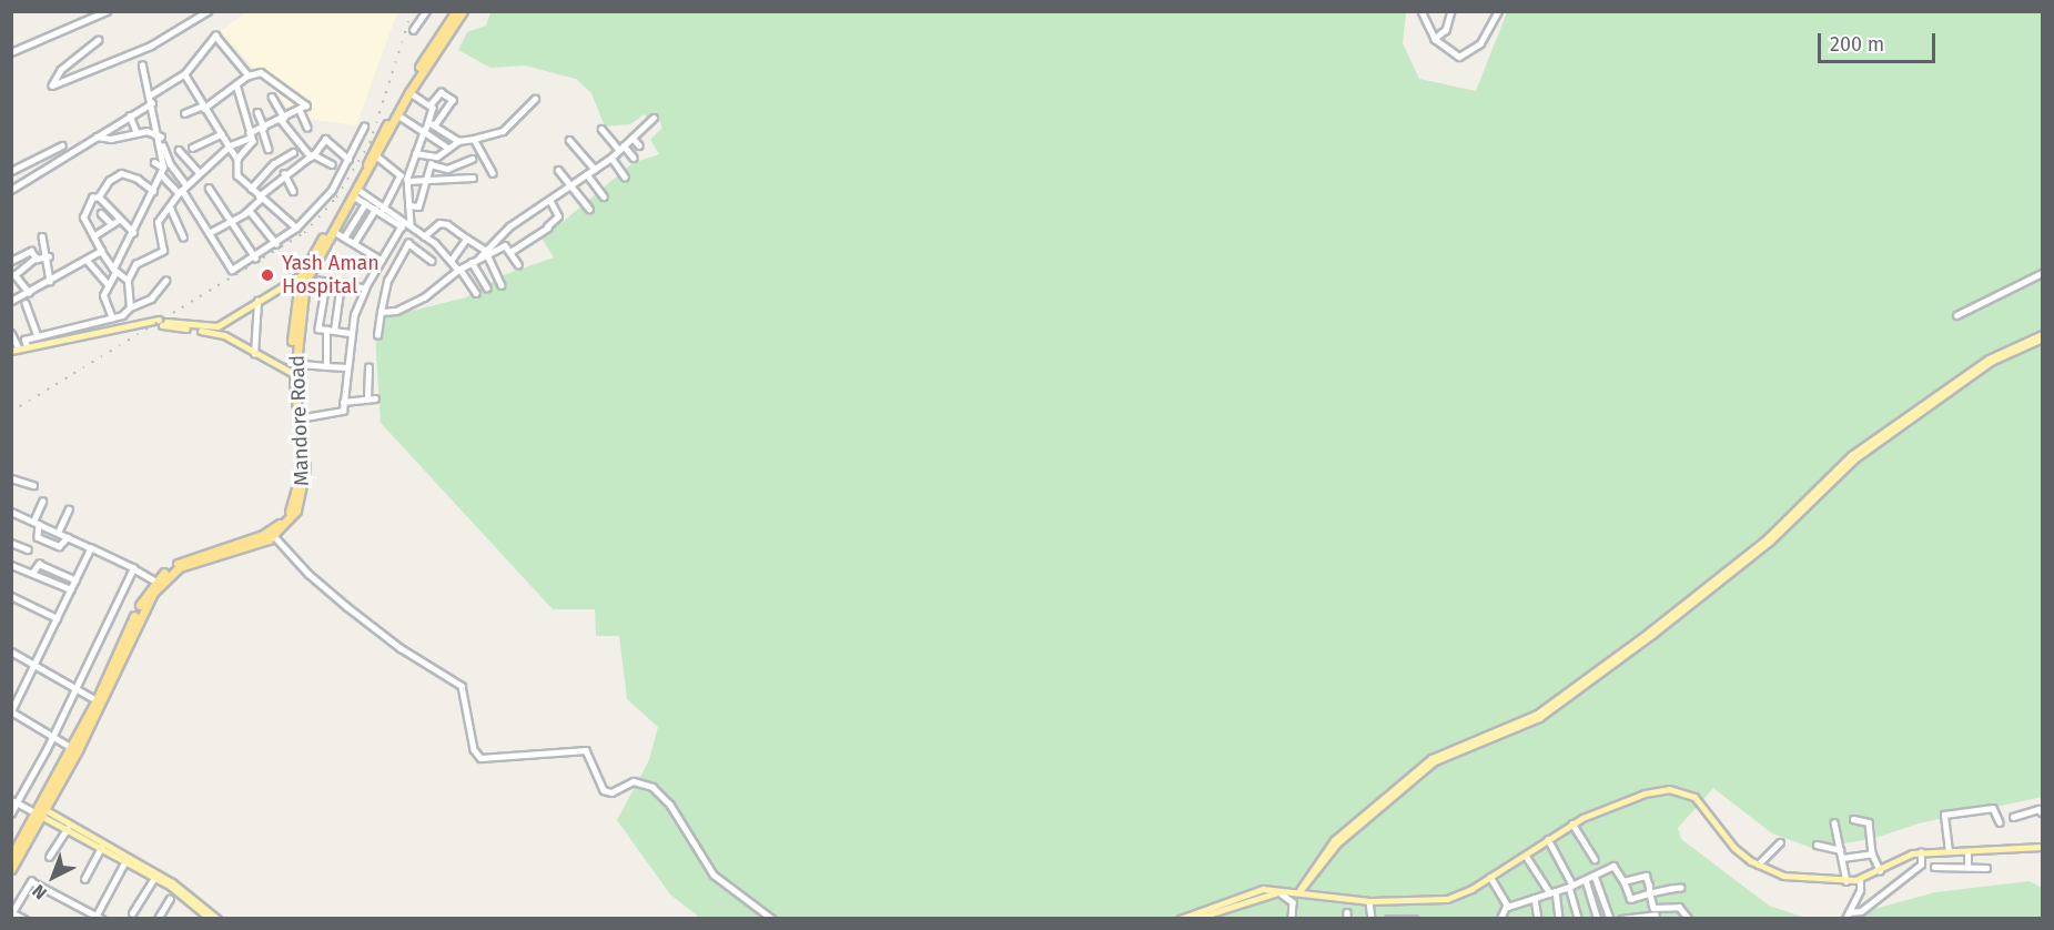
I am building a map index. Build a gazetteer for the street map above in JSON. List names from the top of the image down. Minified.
{"streets":{"highway":["Mandore Road"]},"places":["Yash Aman Hospital"],"scale_bar":"200 m","north":"bottom left"}
